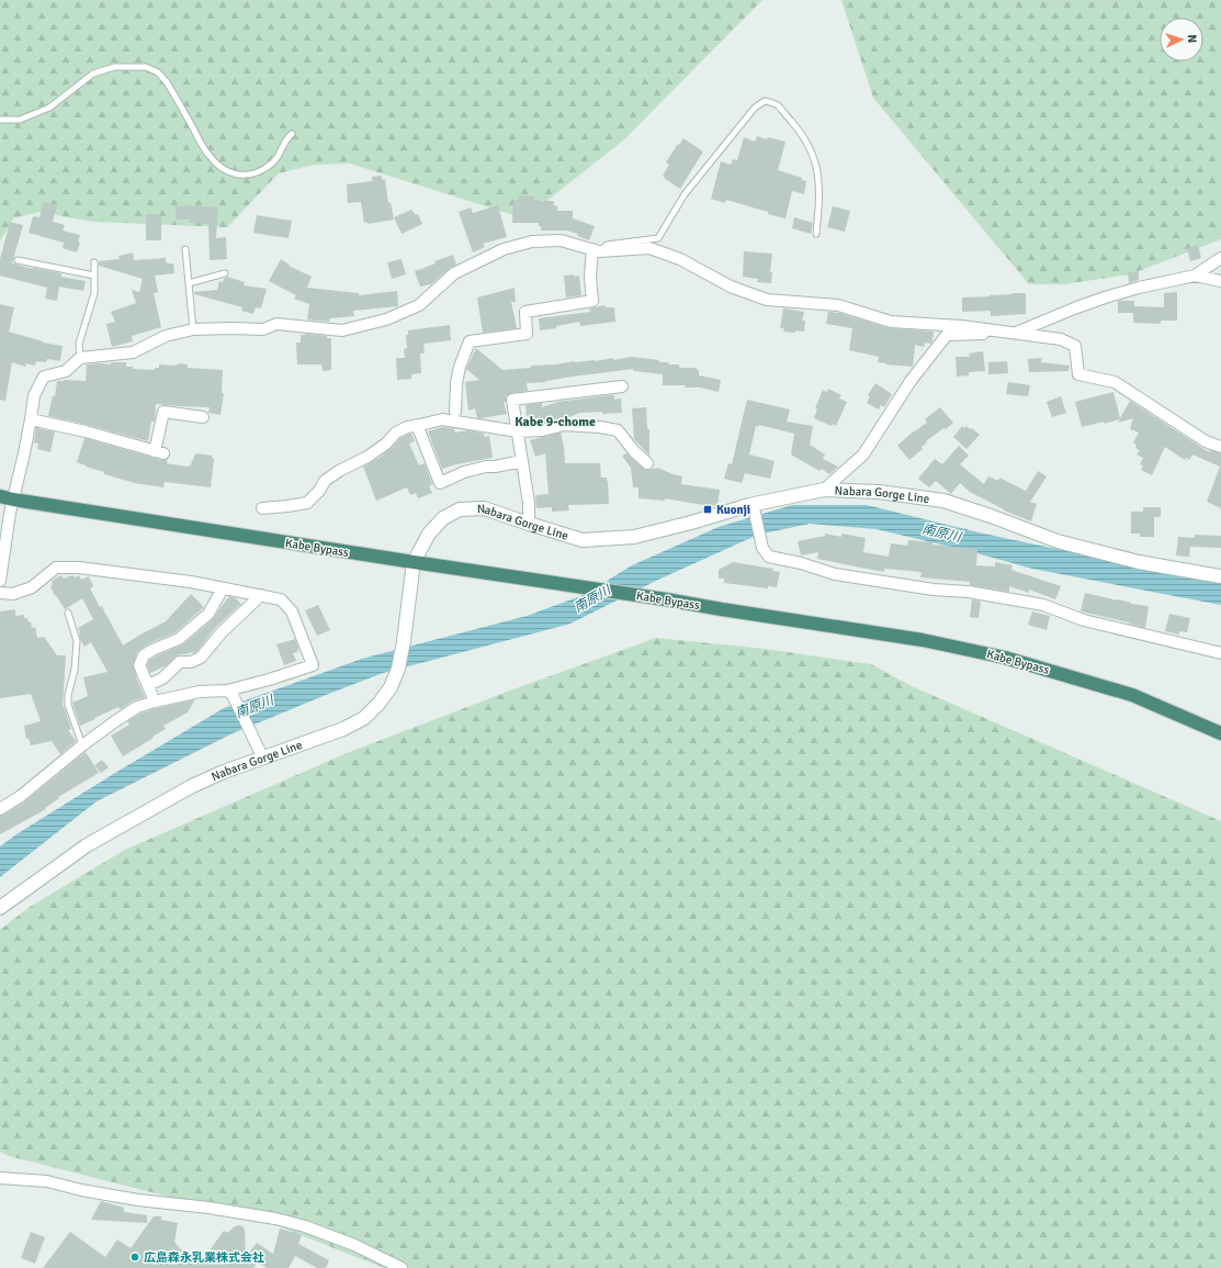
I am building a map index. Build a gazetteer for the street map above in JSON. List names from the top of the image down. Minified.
{"streets":{"highway":["Kabe Bypass"],"main road":["Nabara Gorge Line"]},"crossings":[["Nabara Gorge Line","Kabe Bypass"]],"districts":["Kabe 9-chome"],"water":["南原川"],"places":{"transit":["Kuonji"],"other":["広島森永乳業株式会社"]},"north":"right"}
